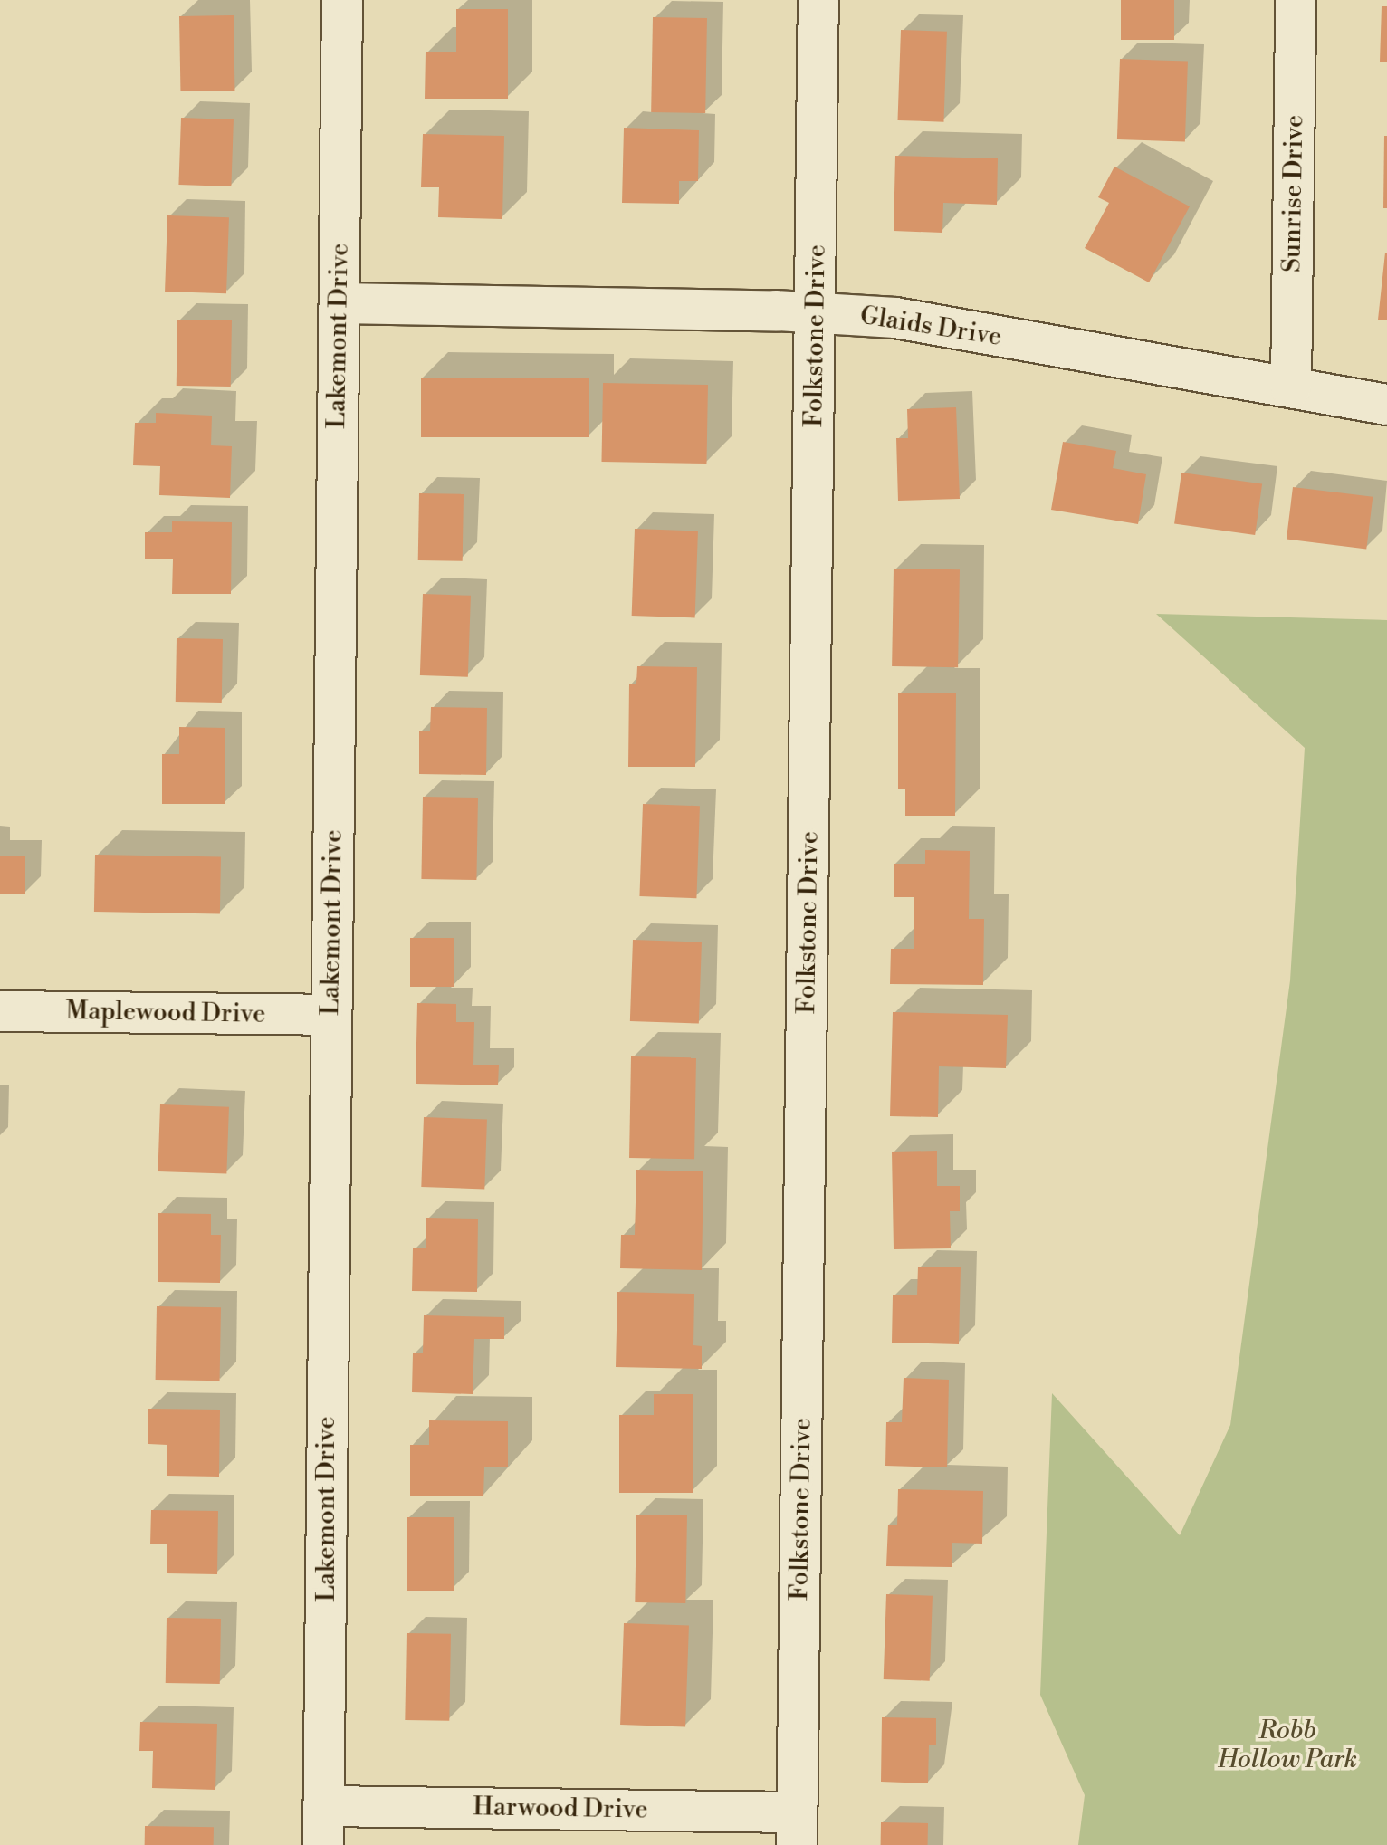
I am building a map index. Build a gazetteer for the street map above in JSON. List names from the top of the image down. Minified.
{"streets":{"street":["Sunrise Drive","Glaids Drive","Lakemont Drive","Folkstone Drive","Maplewood Drive","Harwood Drive"]},"crossings":[["Sunrise Drive","Glaids Drive"],["Glaids Drive","Lakemont Drive"],["Glaids Drive","Folkstone Drive"],["Lakemont Drive","Maplewood Drive"],["Lakemont Drive","Harwood Drive"],["Folkstone Drive","Harwood Drive"]],"parks":["Robb Hollow Park"]}
